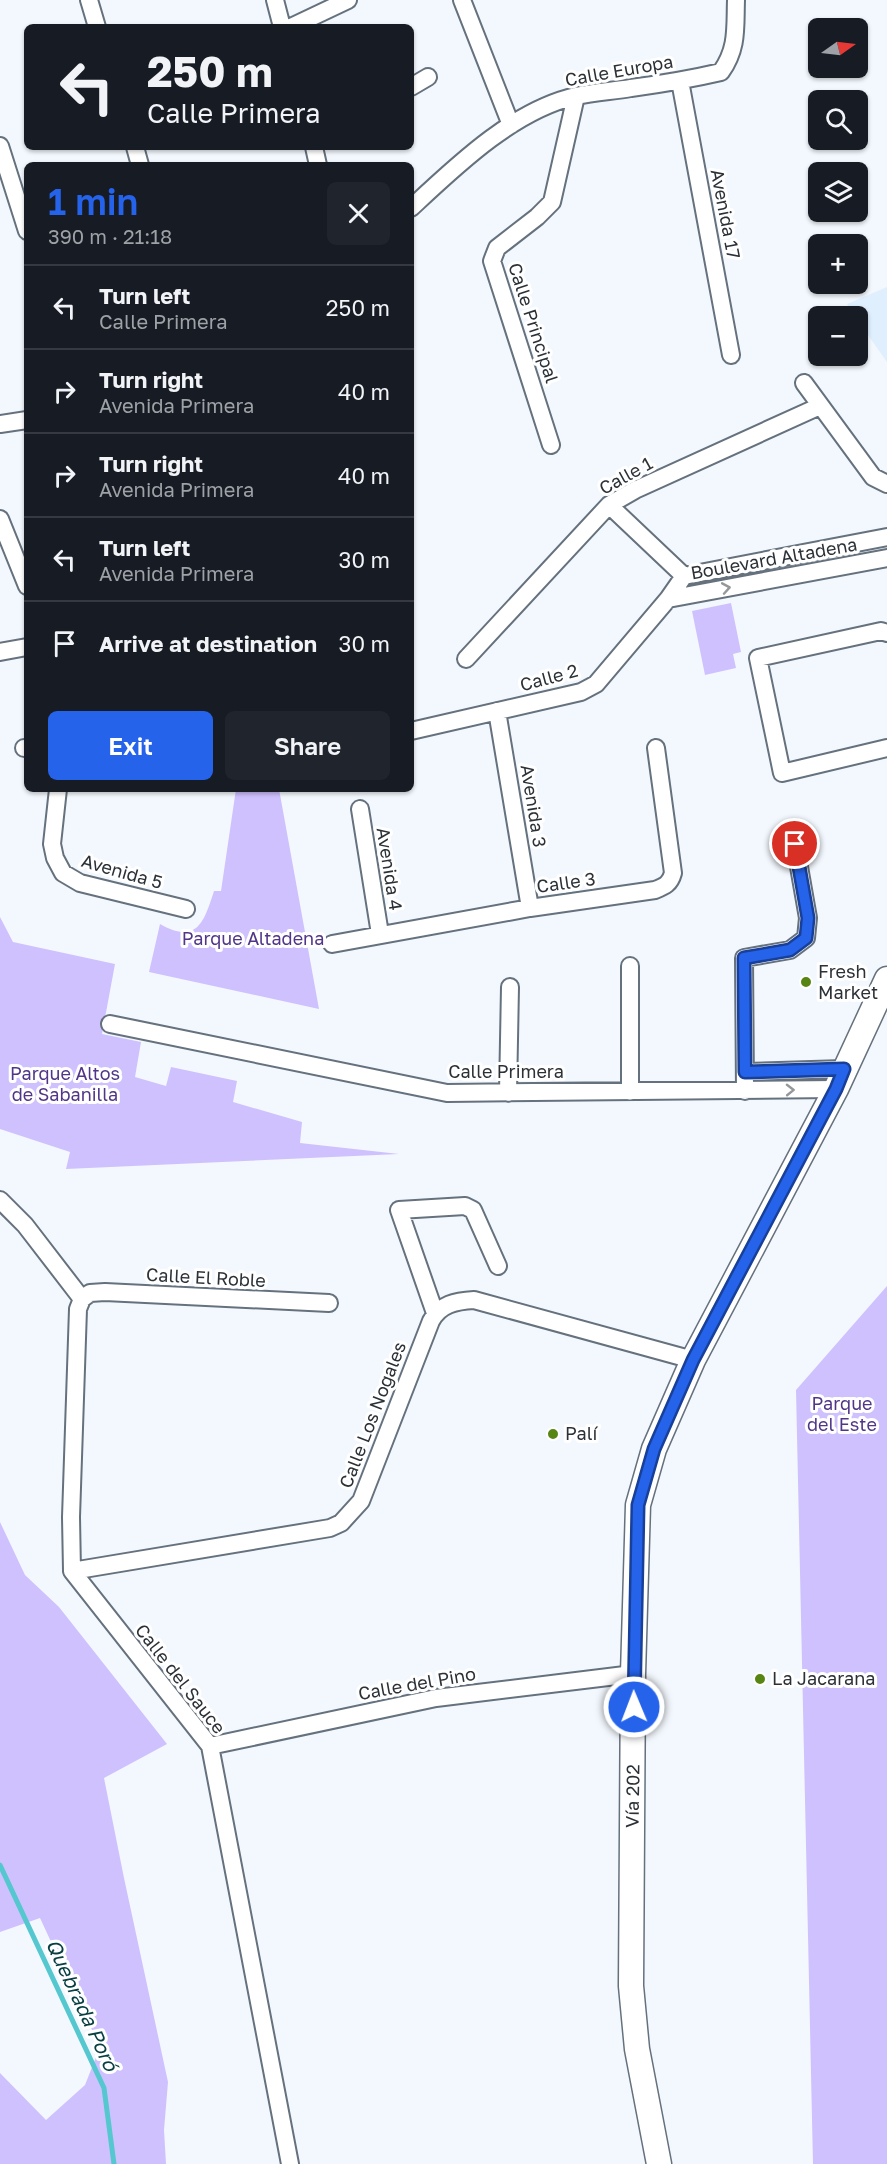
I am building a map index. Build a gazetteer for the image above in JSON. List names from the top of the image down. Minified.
{"streets":{"main road":["Vía 202"],"street":["Calle Europa","Avenida 17","Calle Principal","Calle 1","Boulevard Altadena","Calle 2","Avenida 3","Avenida 4","Avenida 5","Calle 3","Calle Primera","Calle El Roble","Calle Los Nogales","Calle del Sauce","Calle del Pino"]},"crossings":[["Calle Europa","Avenida 17"],["Calle Europa","Calle Principal"],["Boulevard Altadena","Calle 2"],["Calle 2","Avenida 3"],["Avenida 3","Calle 3"],["Avenida 4","Calle 3"],["Calle Primera","Vía 202"],["Calle Los Nogales","Calle del Sauce"],["Calle del Sauce","Calle del Pino"],["Calle del Pino","Vía 202"]],"water":["Quebrada Poró"],"parks":["Parque Altadena","Parque Altos de Sabanilla","Parque del Este"],"places":["Fresh Market","Palí","La Jacarana"],"north":"right","page":{"map_buttons":["+","−"],"turn":["250 m","Calle Primera"],"heading":["1 min","390 m · 21:18"],"list":[{"name":"Turn left","note":"Calle Primera","value":"250 m"},{"name":"Turn right","note":"Avenida Primera","value":"40 m"},{"name":"Turn right","note":"Avenida Primera","value":"40 m"},{"name":"Turn left","note":"Avenida Primera","value":"30 m"},{"name":"Arrive at destination","value":"30 m"}],"buttons":["Exit","Share"]}}
